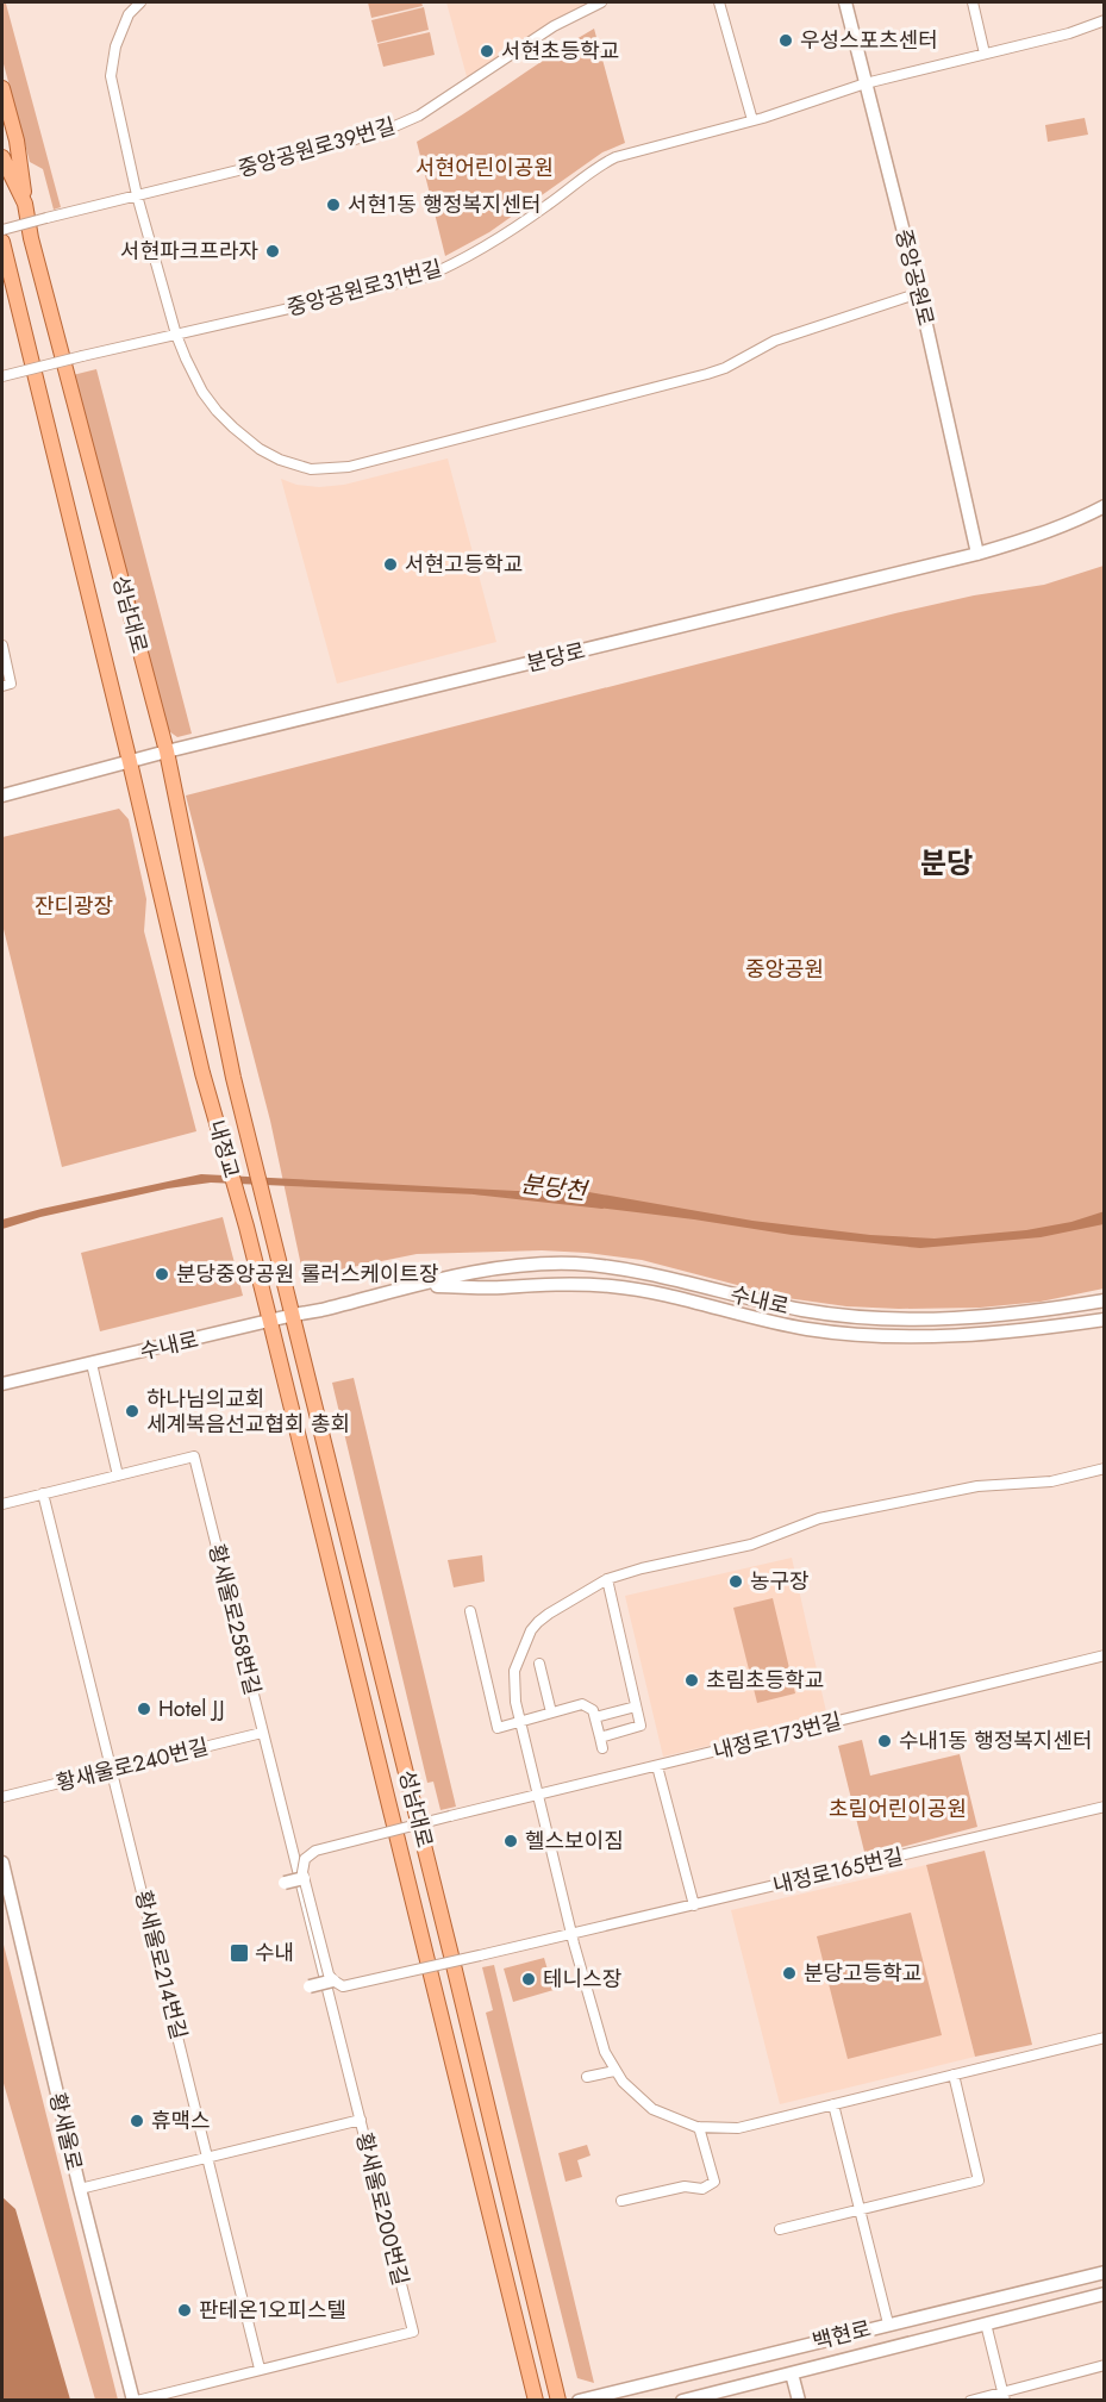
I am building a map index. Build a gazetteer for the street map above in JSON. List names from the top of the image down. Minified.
{"streets":{"main road":["중앙공원로","성남대로","분당로","내정교","수내로","황새울로","백현로"],"street":["중앙공원로39번길","중앙공원로31번길","황새울로258번길","내정로173번길","황새울로240번길","내정로165번길","황새울로214번길","황새울로200번길"]},"crossings":[["중앙공원로","중앙공원로31번길"],["중앙공원로","분당로"],["성남대로","분당로"],["성남대로","내정교"],["성남대로","수내로"],["황새울로258번길","황새울로240번길"],["황새울로258번길","황새울로200번길"],["황새울로240번길","황새울로214번길"],["황새울로","황새울로200번길"]],"districts":["분당"],"water":["분당천"],"parks":["서현어린이공원","잔디광장","중앙공원","초림어린이공원"],"places":{"other":["우성스포츠센터","서현초등학교","서현1동 행정복지센터","서현파크프라자","서현고등학교","분당중앙공원 롤러스케이트장","하나님의교회 세계복음선교협회 총회","농구장","초림초등학교","Hotel JJ","수내1동 행정복지센터","헬스보이짐","분당고등학교","테니스장","휴맥스","판테온1오피스텔"],"transit":["수내"]}}
